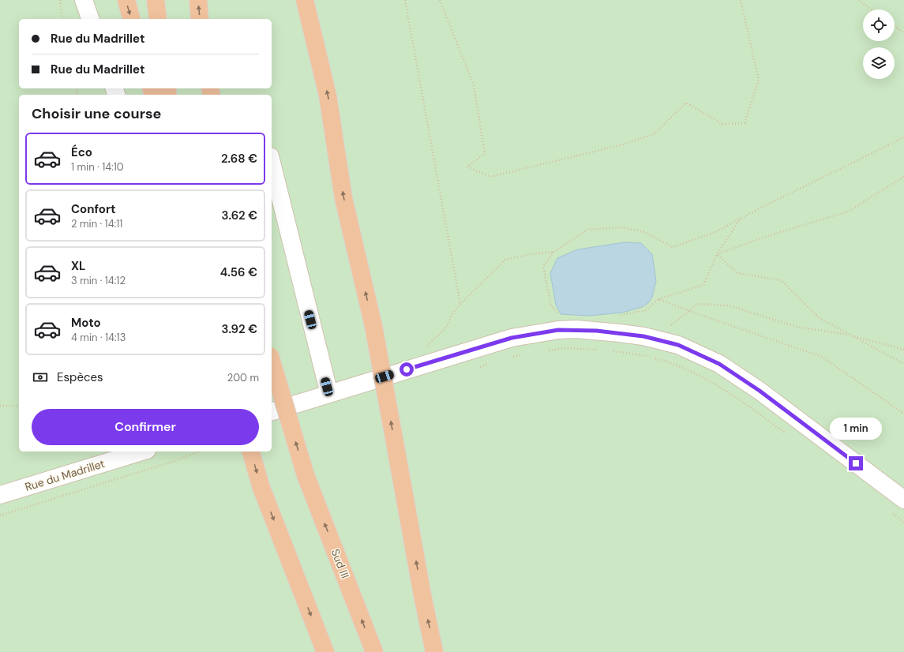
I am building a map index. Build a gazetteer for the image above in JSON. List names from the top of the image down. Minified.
{"streets":{"highway":["Sud III"],"street":["Rue du Madrillet"]},"page":{"banner":["Rue du Madrillet","Rue du Madrillet"],"heading":"Choisir une course","list":[{"name":"Éco","note":"1 min · 14:10","value":"2.68 €"},{"name":"Confort","note":"2 min · 14:11","value":"3.62 €"},{"name":"XL","note":"3 min · 14:12","value":"4.56 €"},{"name":"Moto","note":"4 min · 14:13","value":"3.92 €"}],"pay":["Espèces","200 m"],"buttons":"Confirmer","bubble":"1 min"}}
